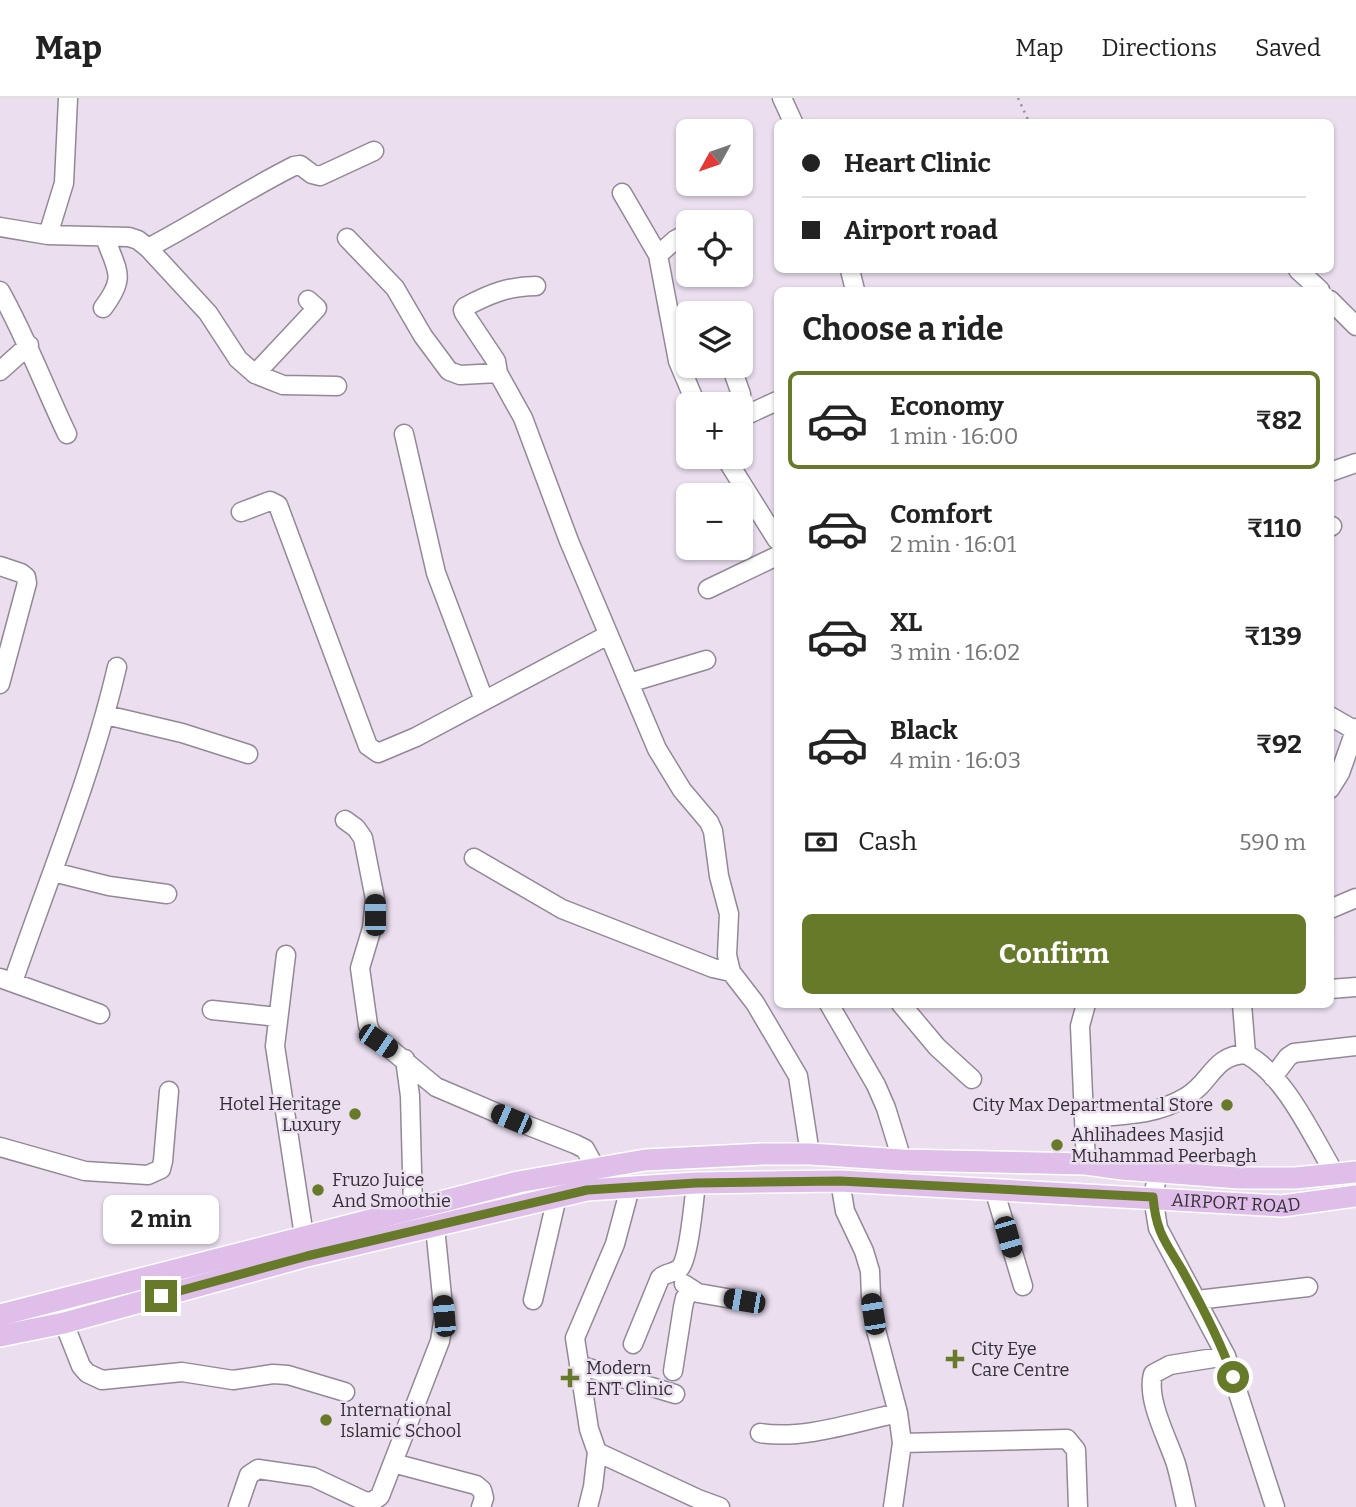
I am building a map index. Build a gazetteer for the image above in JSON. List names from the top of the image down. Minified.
{"streets":{"main road":["AIRPORT ROAD"]},"places":{"other":["City Max Departmental Store","Hotel Heritage Luxury","Ahlihadees Masjid Muhammad Peerbagh","Fruzo Juice And Smoothie","International Islamic School"],"health":["City Eye Care Centre","Modern ENT Clinic"]},"north":"bottom left","page":{"header":"Map","nav":["Map","Directions","Saved"],"map_buttons":["+","−"],"banner":["Heart Clinic","Airport road"],"heading":"Choose a ride","list":[{"name":"Economy","note":"1 min · 16:00","value":"₹82"},{"name":"Comfort","note":"2 min · 16:01","value":"₹110"},{"name":"XL","note":"3 min · 16:02","value":"₹139"},{"name":"Black","note":"4 min · 16:03","value":"₹92"}],"pay":["Cash","590 m"],"buttons":"Confirm","bubble":"2 min"}}
